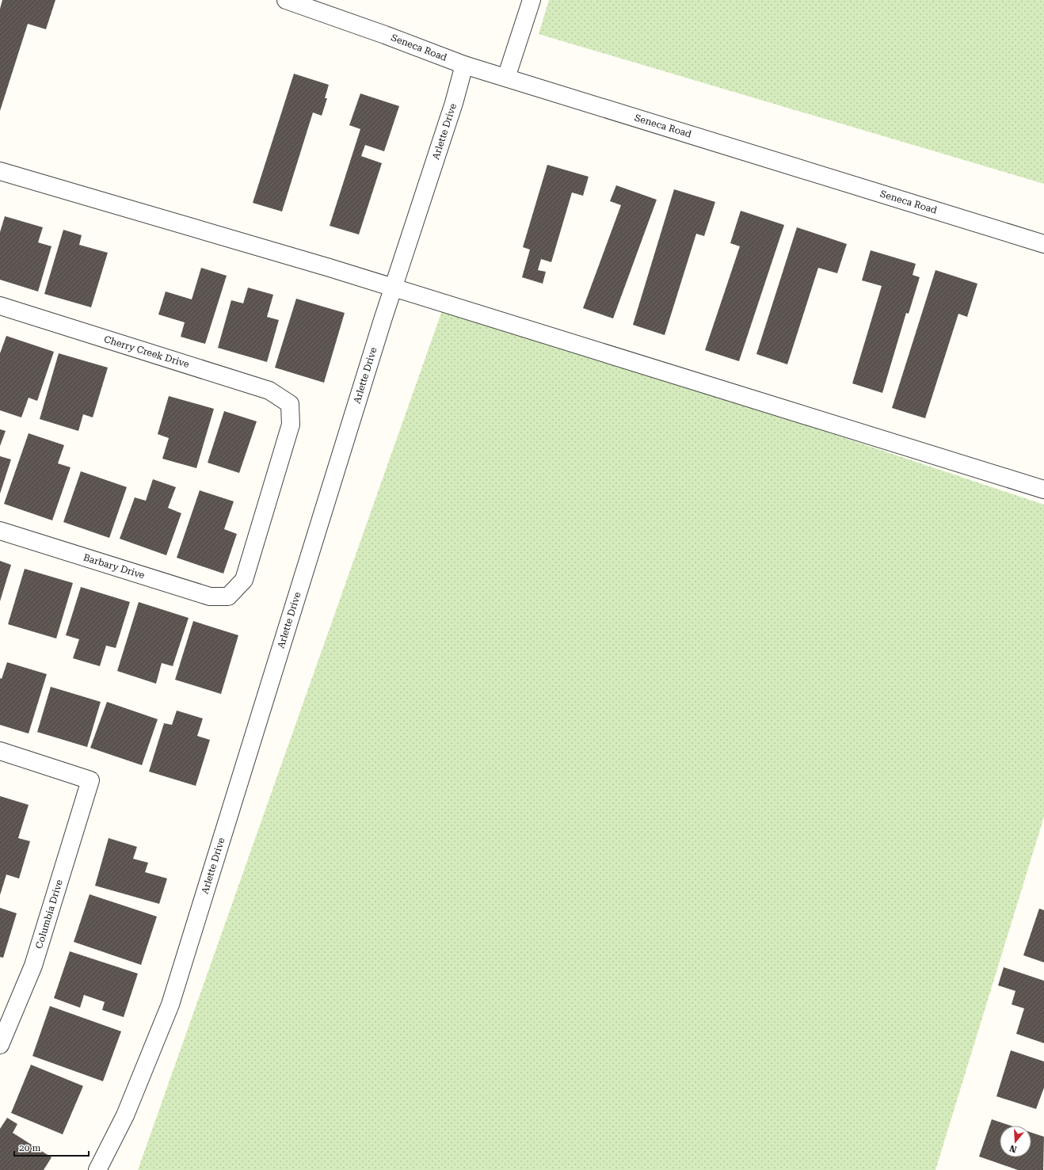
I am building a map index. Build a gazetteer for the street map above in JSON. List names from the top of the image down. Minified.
{"streets":{"street":["Seneca Road","Arlette Drive","Cherry Creek Drive","Barbary Drive","Columbia Drive"]},"crossings":[["Seneca Road","Arlette Drive"],["Cherry Creek Drive","Barbary Drive"]],"scale_bar":"20 m","north":"bottom"}
